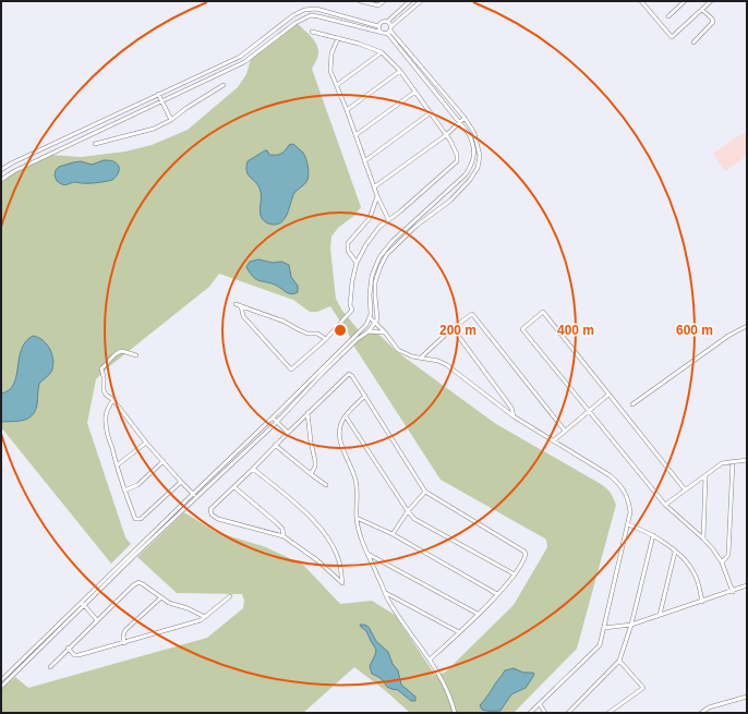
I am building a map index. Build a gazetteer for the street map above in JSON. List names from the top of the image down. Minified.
{"rings":["200 m","400 m","600 m"]}
